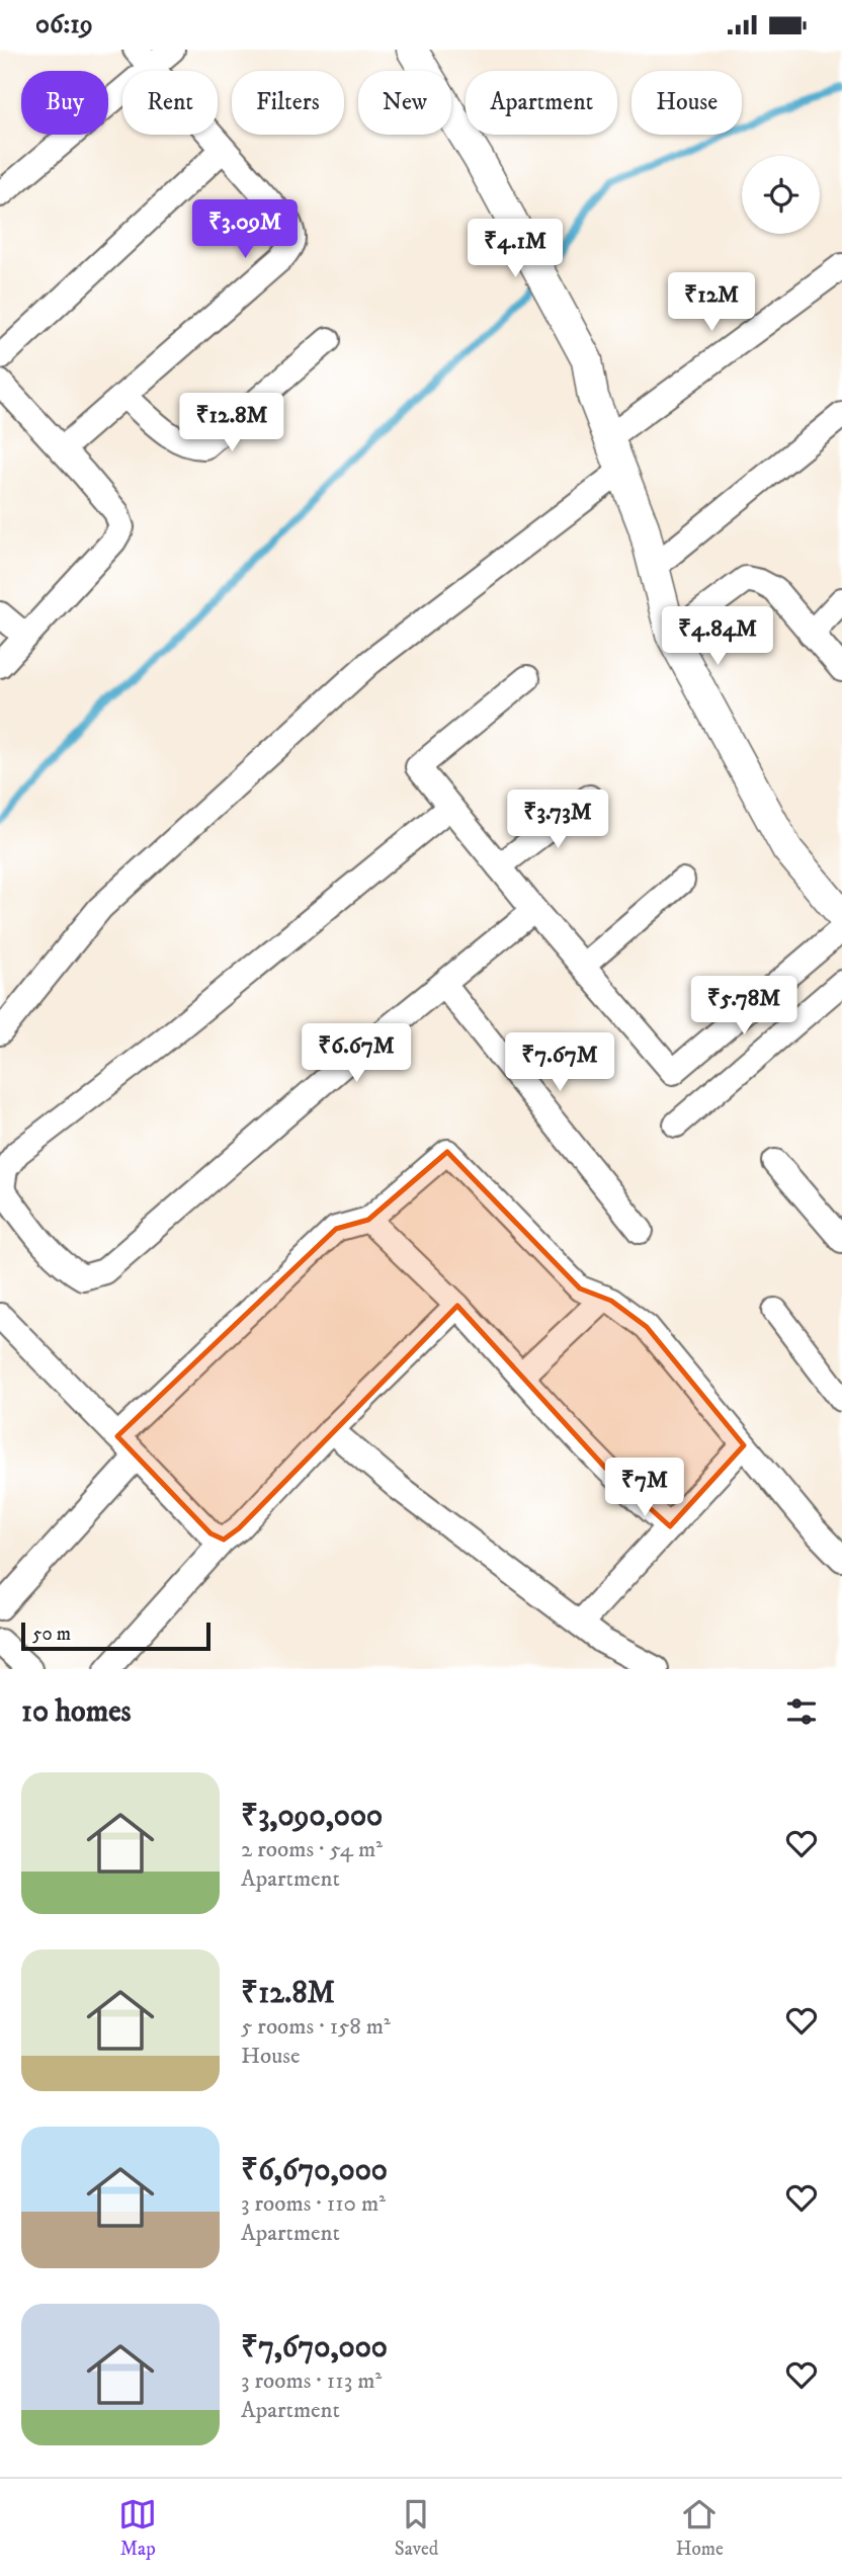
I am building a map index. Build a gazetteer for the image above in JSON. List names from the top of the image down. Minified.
{"scale_bar":"50 m","page":{"status":"06:19","chip":["Buy","Rent","Filters","New","Apartment","House"],"price":["₹3.09M","₹4.1M","₹12M","₹12.8M","₹4.84M","₹3.73M","₹5.78M","₹6.67M","₹7.67M","₹7M"],"scale":"50 m","heading":"10 homes","list":[{"name":"₹3,090,000","note":"2 rooms · 54 m² · Apartment"},{"name":"₹12.8M","note":"5 rooms · 158 m² · House"},{"name":"₹6,670,000","note":"3 rooms · 110 m² · Apartment"},{"name":"₹7,670,000","note":"3 rooms · 113 m² · Apartment"}],"tabs":["Map","Saved","Home"]}}
